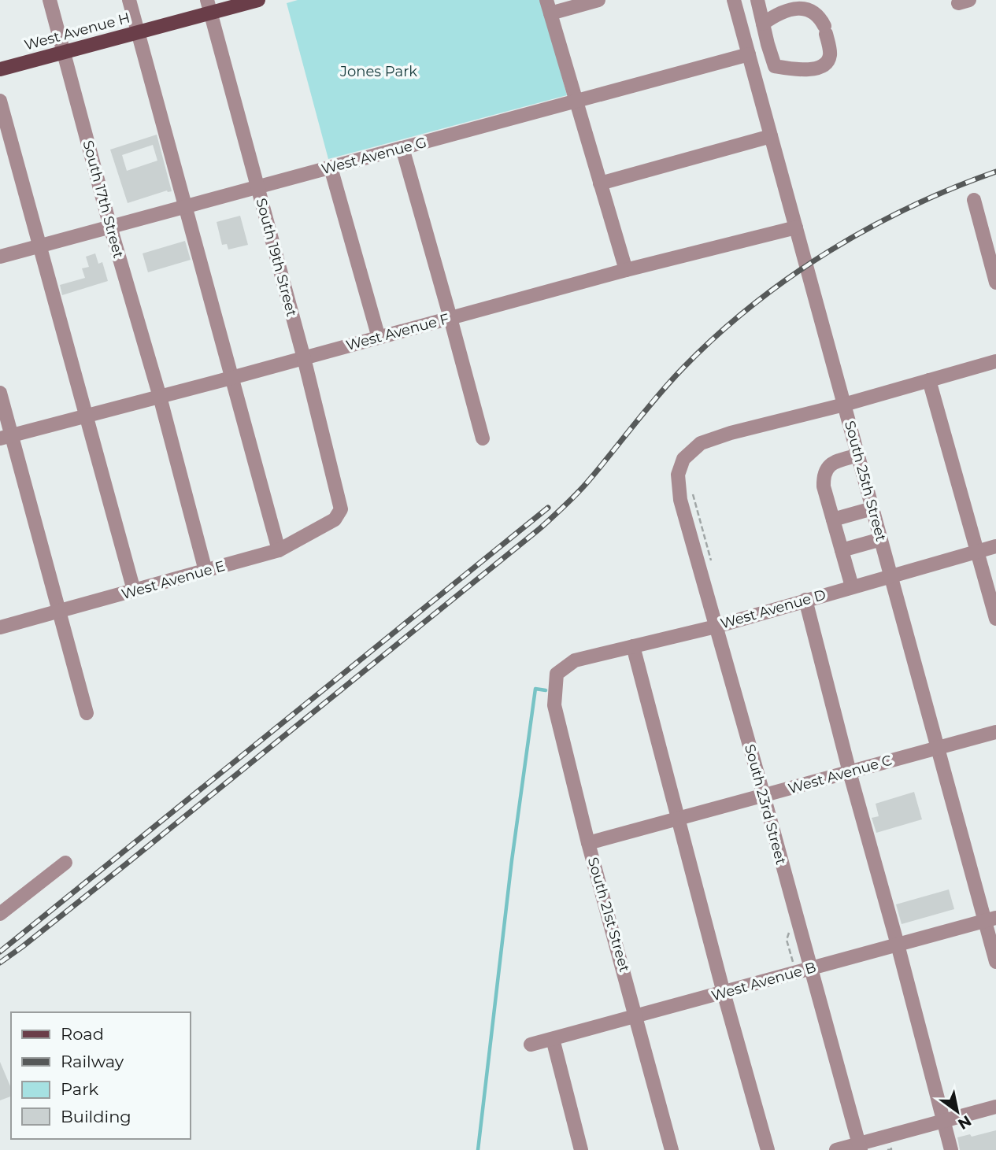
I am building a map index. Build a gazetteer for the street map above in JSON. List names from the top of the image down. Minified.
{"streets":{"main road":["West Avenue H"],"street":["West Avenue G","South 17th Street","South 19th Street","West Avenue F","South 25th Street","West Avenue E","West Avenue D","West Avenue C","South 23rd Street","South 21st Street","West Avenue B"]},"crossings":[["West Avenue H","South 17th Street"],["West Avenue H","South 19th Street"],["West Avenue G","South 17th Street"],["West Avenue G","South 19th Street"],["West Avenue G","South 25th Street"],["South 17th Street","West Avenue F"],["South 17th Street","West Avenue E"],["South 19th Street","West Avenue F"],["South 19th Street","West Avenue E"],["West Avenue F","South 25th Street"],["South 25th Street","West Avenue D"],["South 25th Street","West Avenue C"],["South 25th Street","South 23rd Street"],["South 25th Street","West Avenue B"],["West Avenue D","South 23rd Street"],["West Avenue D","South 21st Street"],["West Avenue C","South 23rd Street"],["West Avenue C","South 21st Street"],["South 23rd Street","West Avenue B"],["South 21st Street","West Avenue B"]],"parks":["Jones Park"],"legend":["Road","Railway","Park","Building"],"north":"bottom right"}
